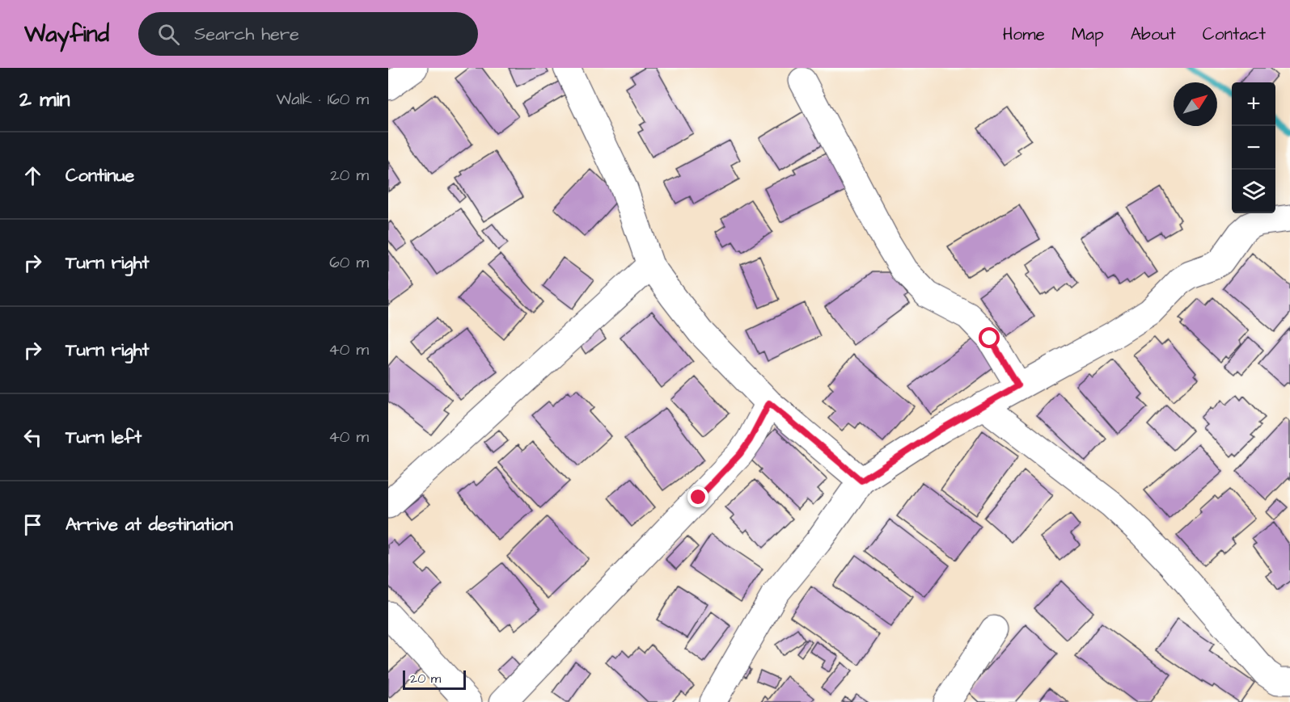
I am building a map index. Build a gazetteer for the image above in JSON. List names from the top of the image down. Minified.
{"scale_bar":"20 m","north":"top right","page":{"header":"Wayfind","search":"Search here","nav":["Home","Map","About","Contact"],"heading":["2 min","Walk · 160 m"],"map_buttons":["+","−"],"list":[["Continue","20 m"],["Turn right","60 m"],["Turn right","40 m"],["Turn left","40 m"],"Arrive at destination"],"scale":"20 m"}}
